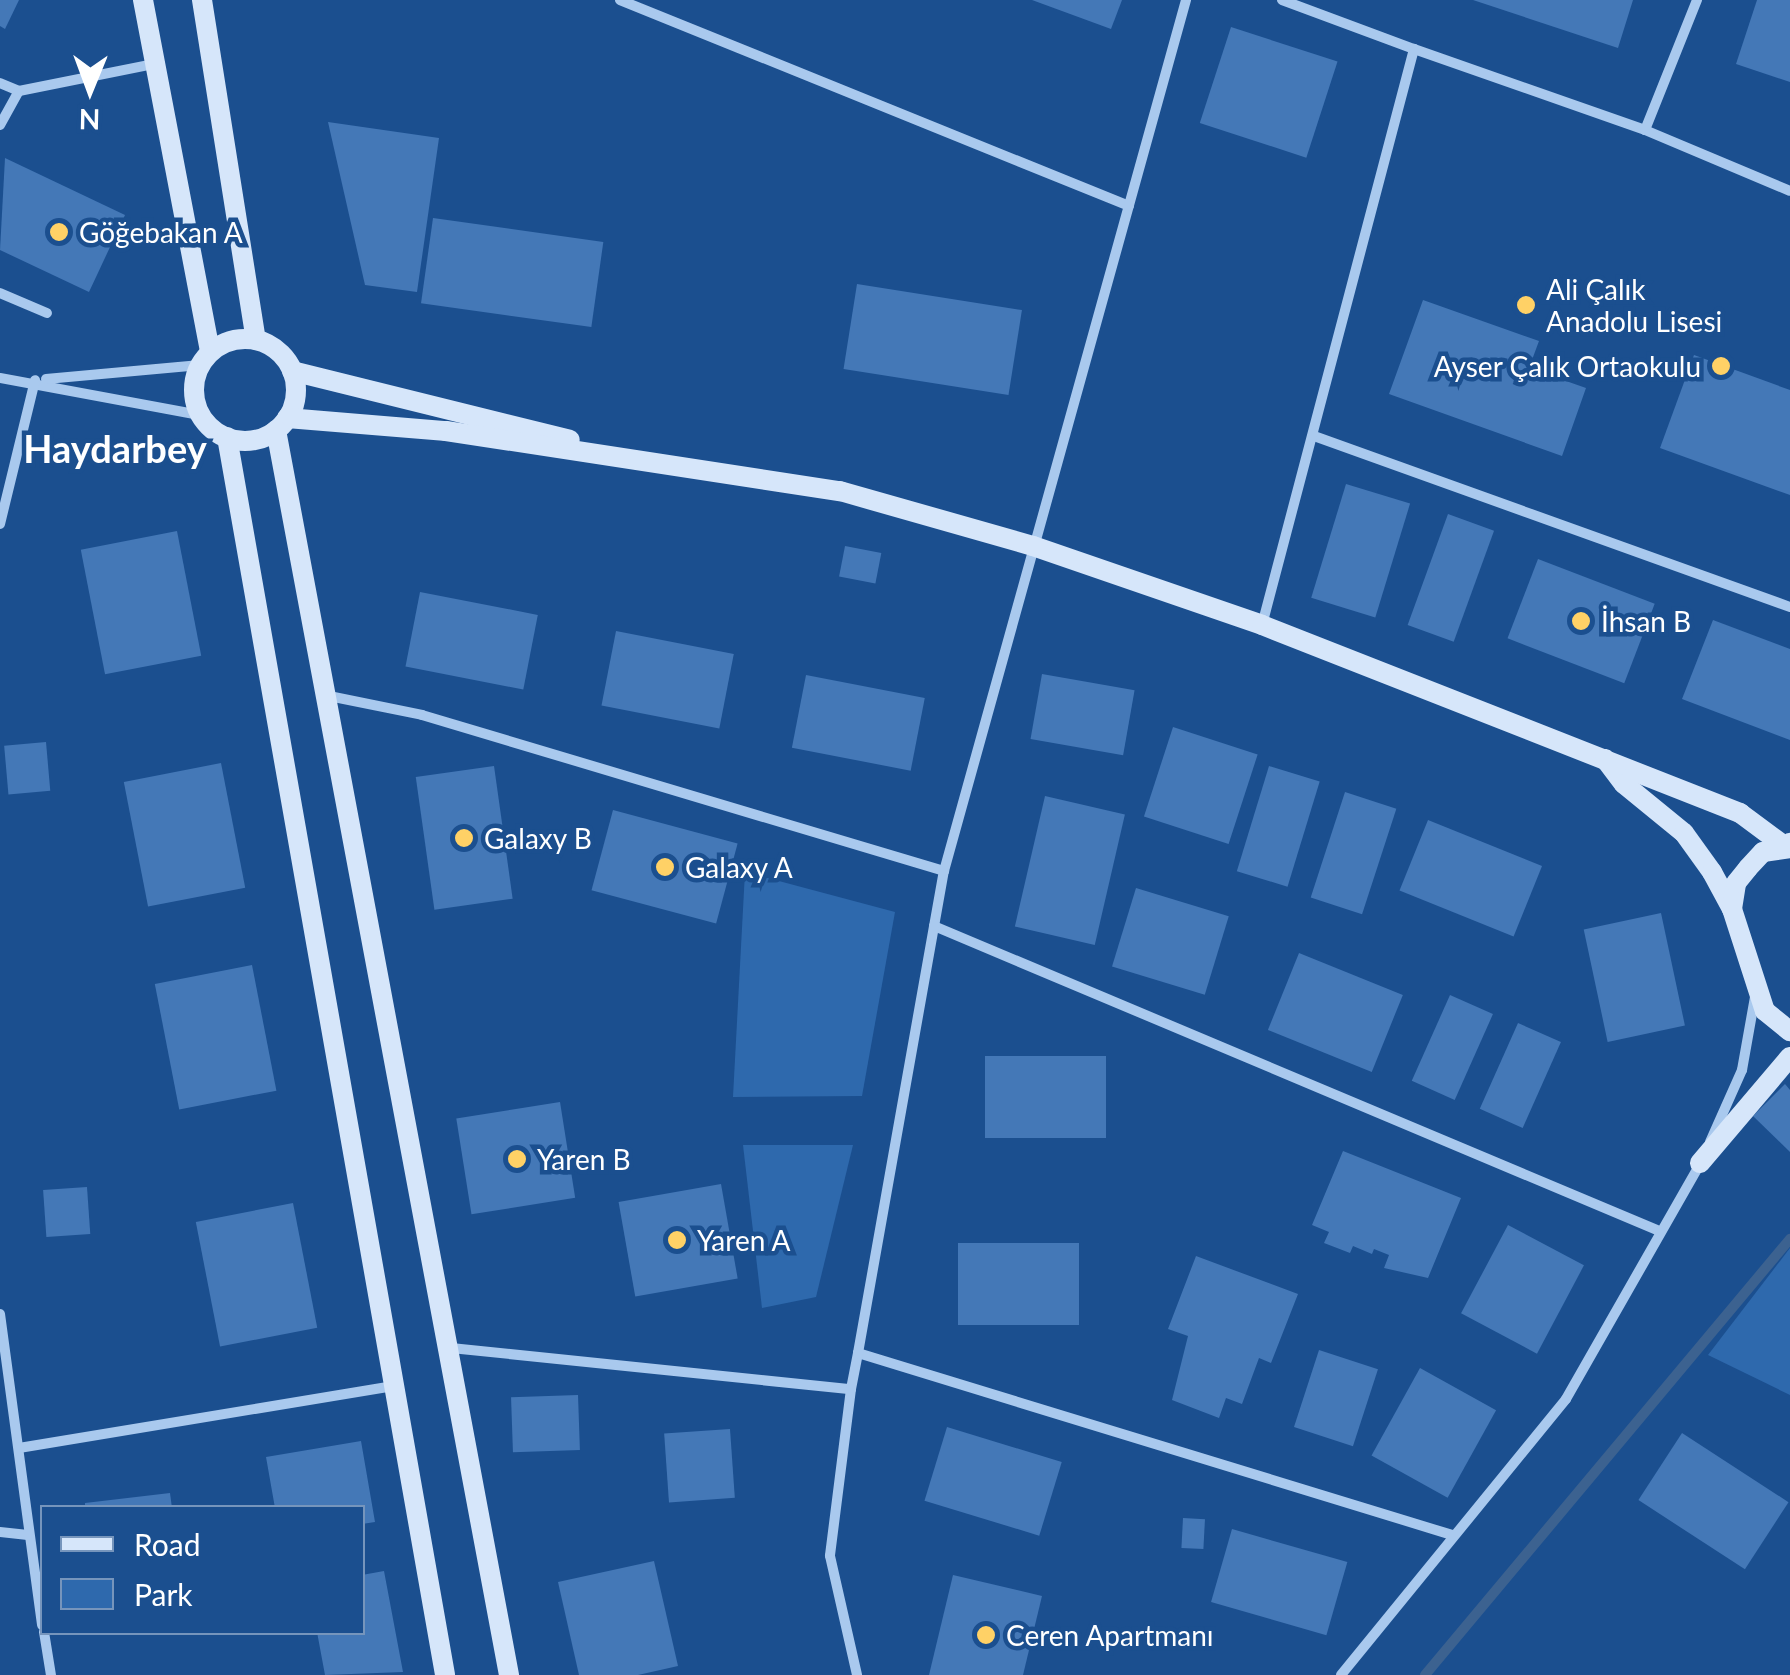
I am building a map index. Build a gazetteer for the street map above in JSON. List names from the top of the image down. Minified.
{"districts":["Haydarbey"],"places":["Göğebakan A","Ali Çalık Anadolu Lisesi","Ayser Çalık Ortaokulu","İhsan B","Galaxy B","Galaxy A","Yaren B","Yaren A","Ceren Apartmanı"],"legend":["Road","Park"],"north":"bottom"}
